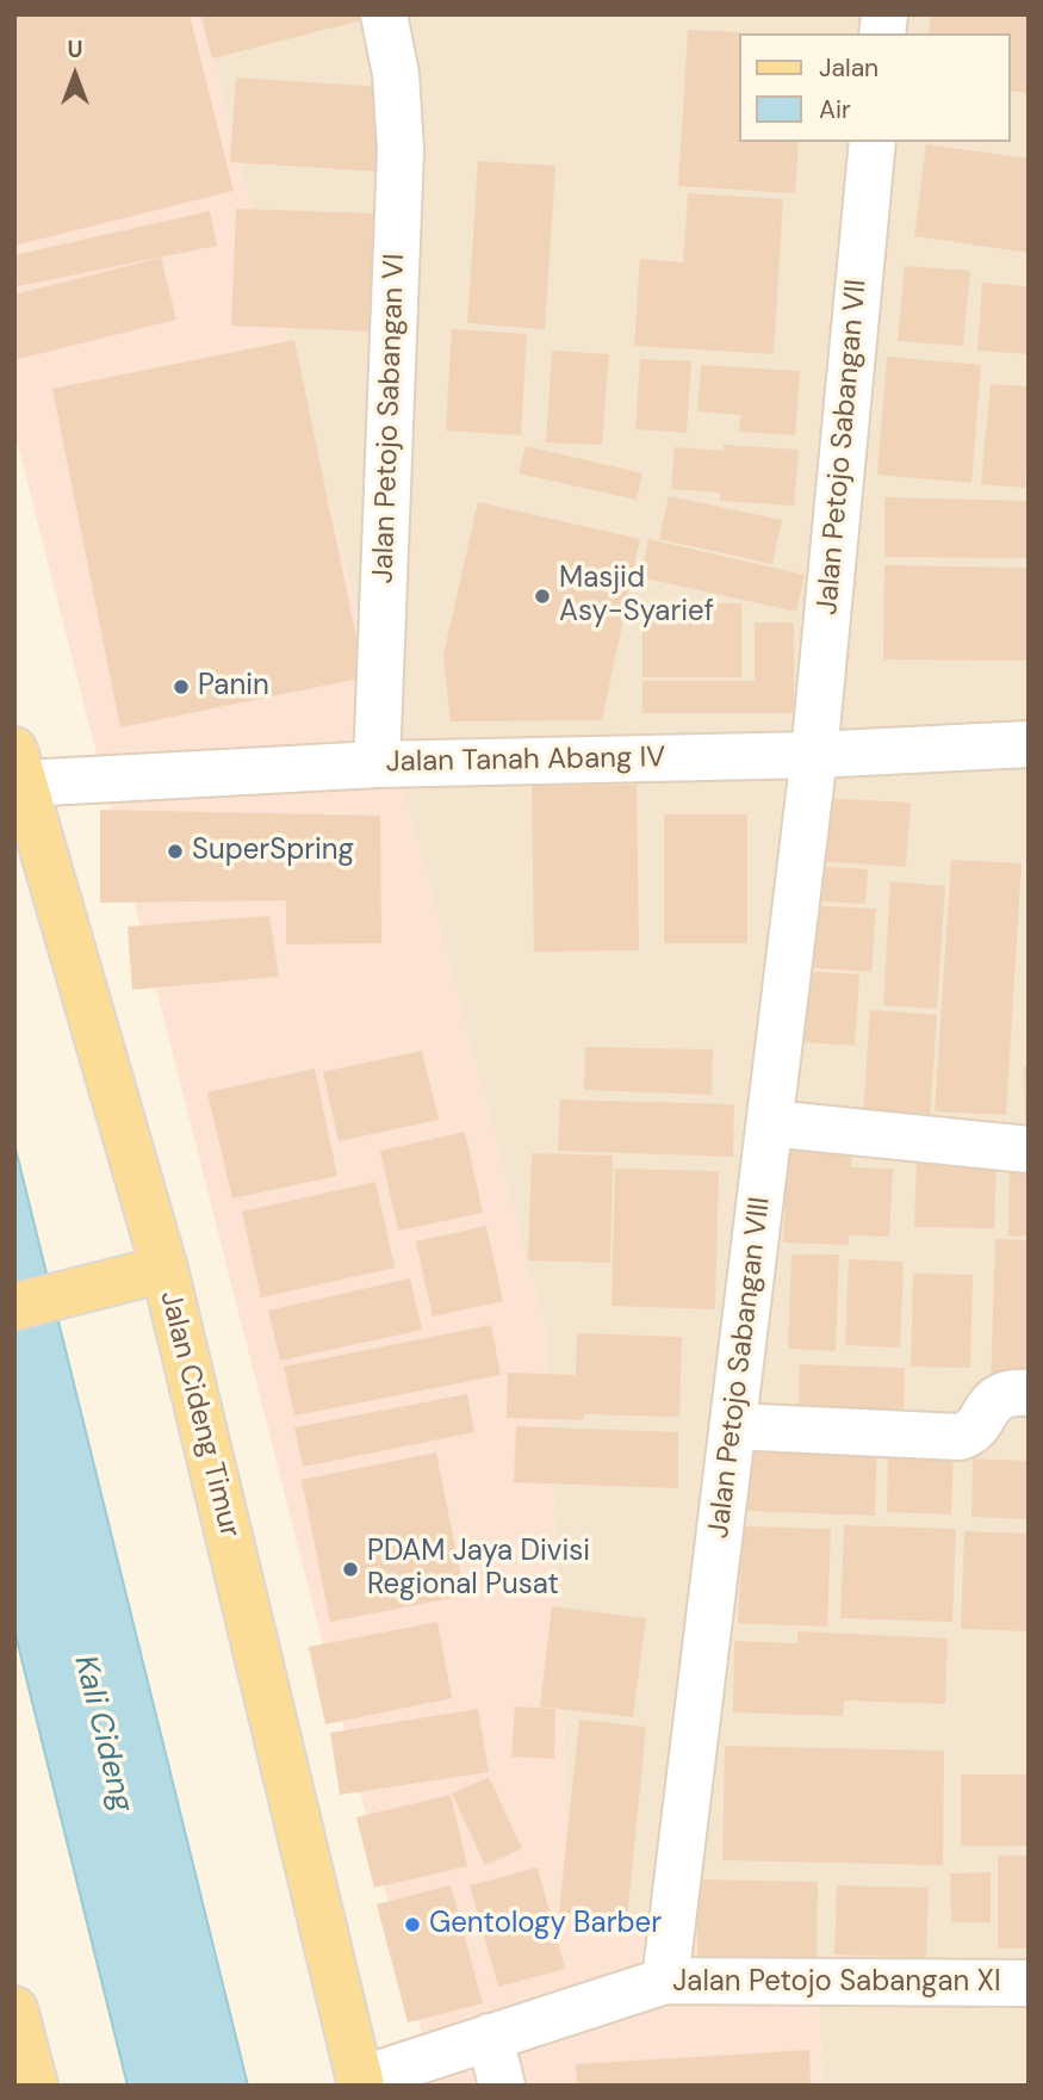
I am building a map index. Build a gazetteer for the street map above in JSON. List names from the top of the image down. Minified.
{"streets":{"main road":["Jalan Cideng Timur"],"street":["Jalan Petojo Sabangan VI","Jalan Petojo Sabangan VII","Jalan Tanah Abang IV","Jalan Petojo Sabangan VIII","Jalan Petojo Sabangan XI"]},"crossings":[["Jalan Petojo Sabangan VI","Jalan Tanah Abang IV"],["Jalan Petojo Sabangan VII","Jalan Tanah Abang IV"],["Jalan Petojo Sabangan VII","Jalan Petojo Sabangan VIII"],["Jalan Tanah Abang IV","Jalan Petojo Sabangan VIII"],["Jalan Tanah Abang IV","Jalan Cideng Timur"],["Jalan Petojo Sabangan VIII","Jalan Petojo Sabangan XI"],["Jalan Cideng Timur","Jalan Petojo Sabangan XI"]],"water":["Kali Cideng"],"places":["Masjid Asy-Syarief","Panin","SuperSpring","PDAM Jaya Divisi Regional Pusat","Gentology Barber"],"legend":["Jalan","Air"],"north":"top"}
